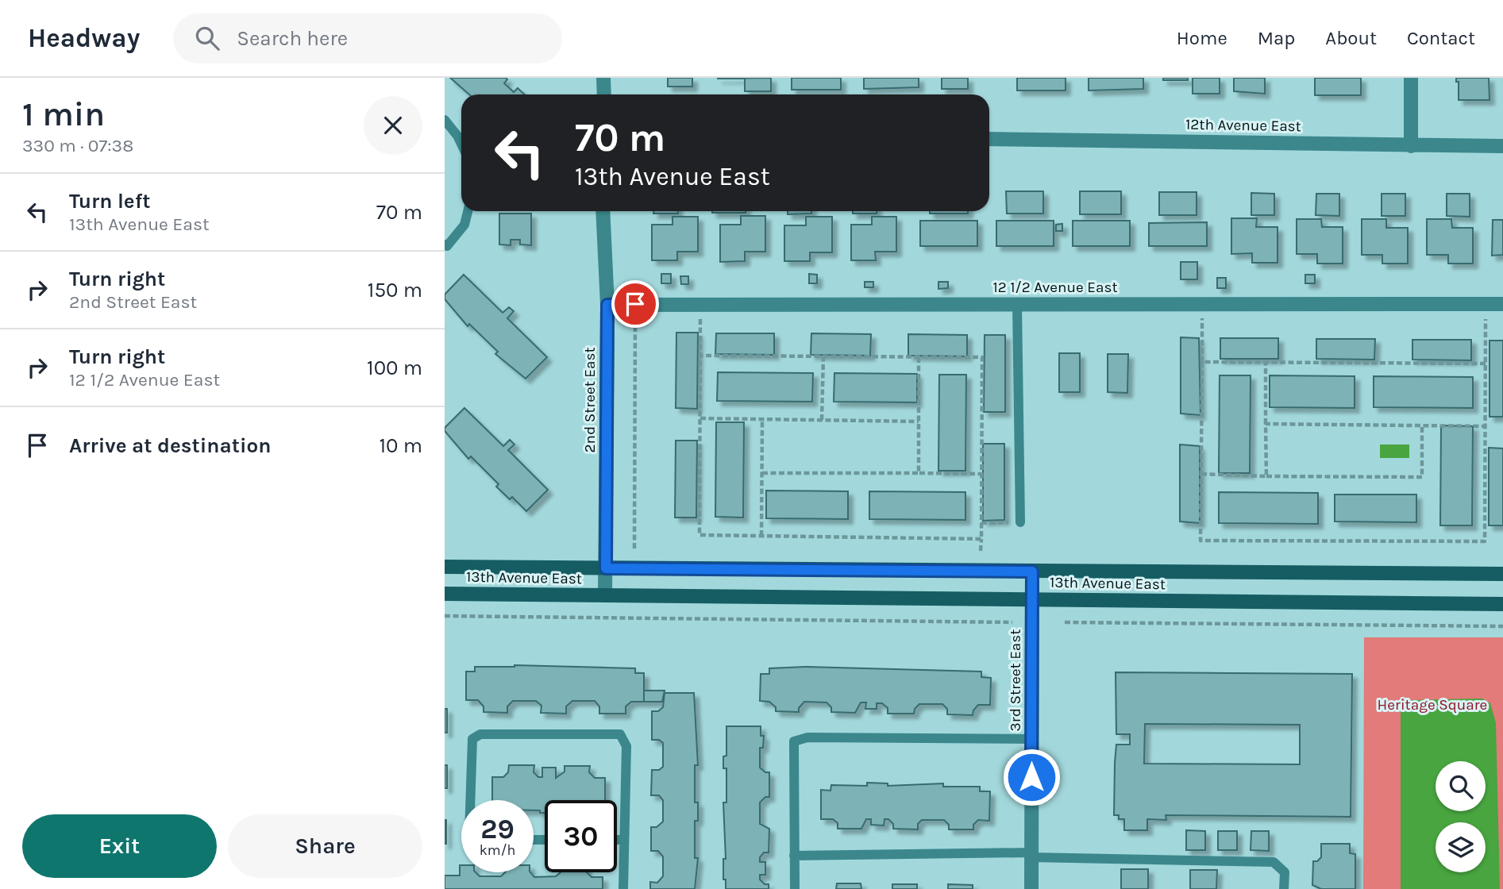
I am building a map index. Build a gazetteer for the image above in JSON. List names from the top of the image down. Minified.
{"streets":{"main road":["13th Avenue East"],"street":["12th Avenue East","12 1/2 Avenue East","2nd Street East","3rd Street East"]},"crossings":[["12 1/2 Avenue East","2nd Street East"],["2nd Street East","13th Avenue East"],["13th Avenue East","3rd Street East"]],"parks":["Heritage Square"],"page":{"header":"Headway","search":"Search here","nav":["Home","Map","About","Contact"],"heading":["1 min","330 m · 07:38"],"turn":["70 m","13th Avenue East"],"list":[{"name":"Turn left","note":"13th Avenue East","value":"70 m"},{"name":"Turn right","note":"2nd Street East","value":"150 m"},{"name":"Turn right","note":"12 1/2 Avenue East","value":"100 m"},{"name":"Arrive at destination","value":"10 m"}],"speed":"29 km/h","limit":"30","buttons":["Exit","Share"]}}
